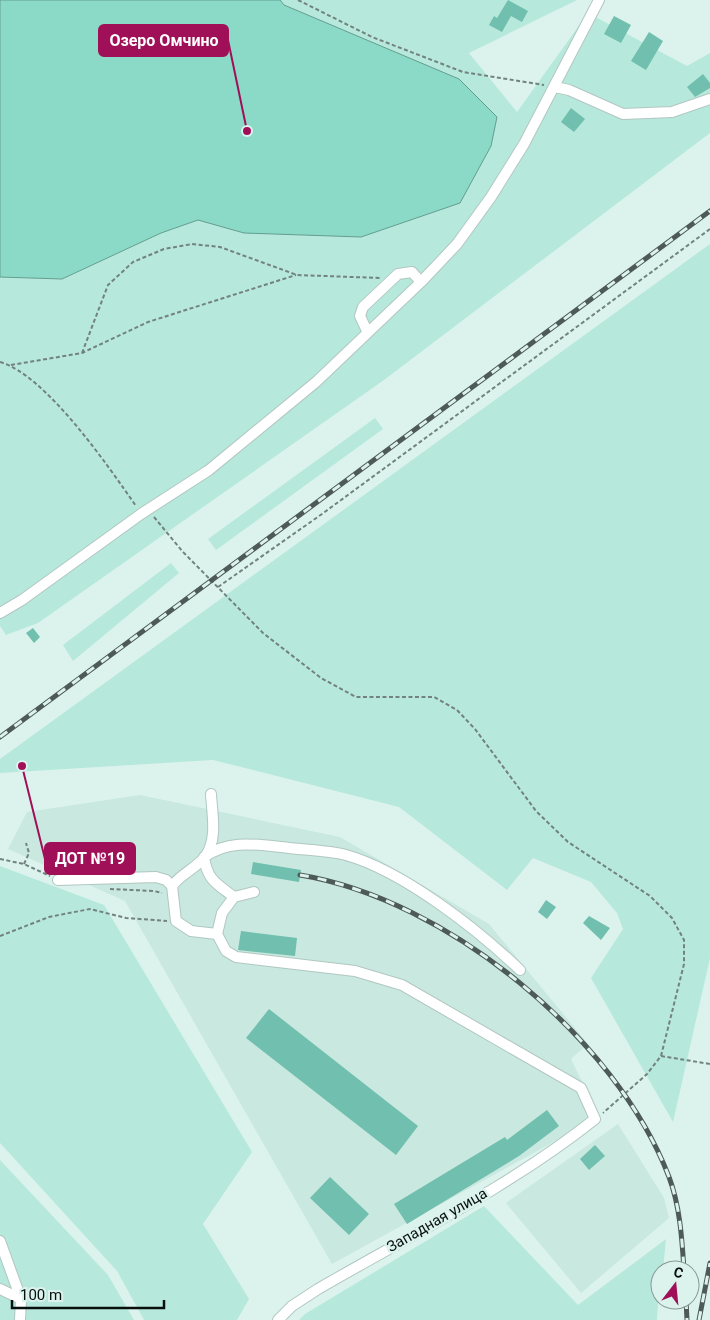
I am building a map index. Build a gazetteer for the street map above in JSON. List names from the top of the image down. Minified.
{"streets":{"street":["Западная улица"]},"places":["Озеро Омчино","ДОТ №19"],"scale_bar":"100 m","north":"top"}
